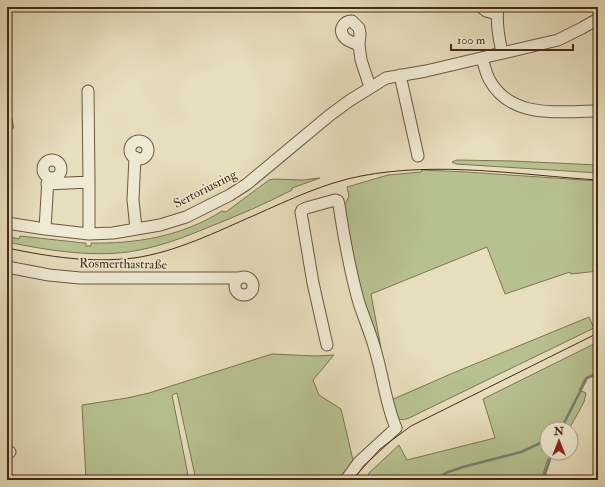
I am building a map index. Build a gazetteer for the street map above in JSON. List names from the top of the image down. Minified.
{"streets":{"street":["Sertoriusring","Rosmerthastraße"]},"scale_bar":"100 m","north":"top"}
